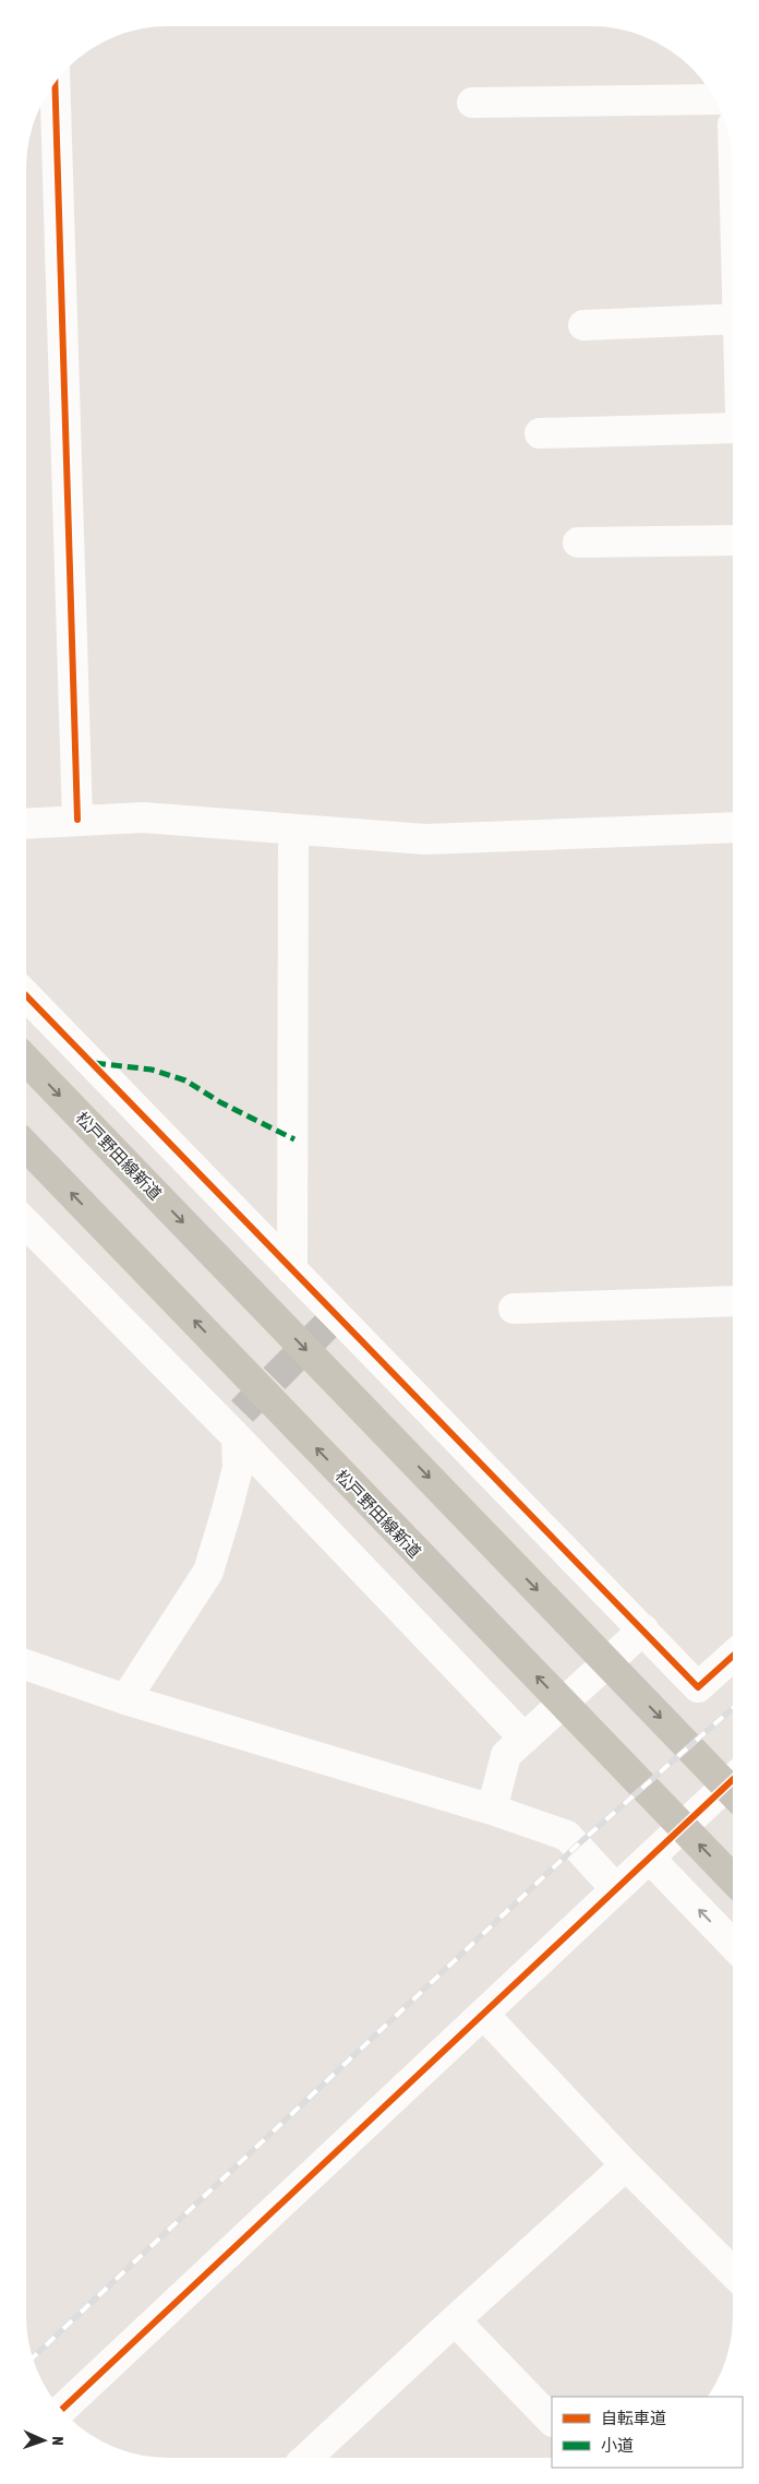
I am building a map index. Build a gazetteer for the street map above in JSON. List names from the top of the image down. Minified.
{"streets":{"main road":["松戸野田線新道"]},"legend":["自転車道","小道"],"north":"right"}
